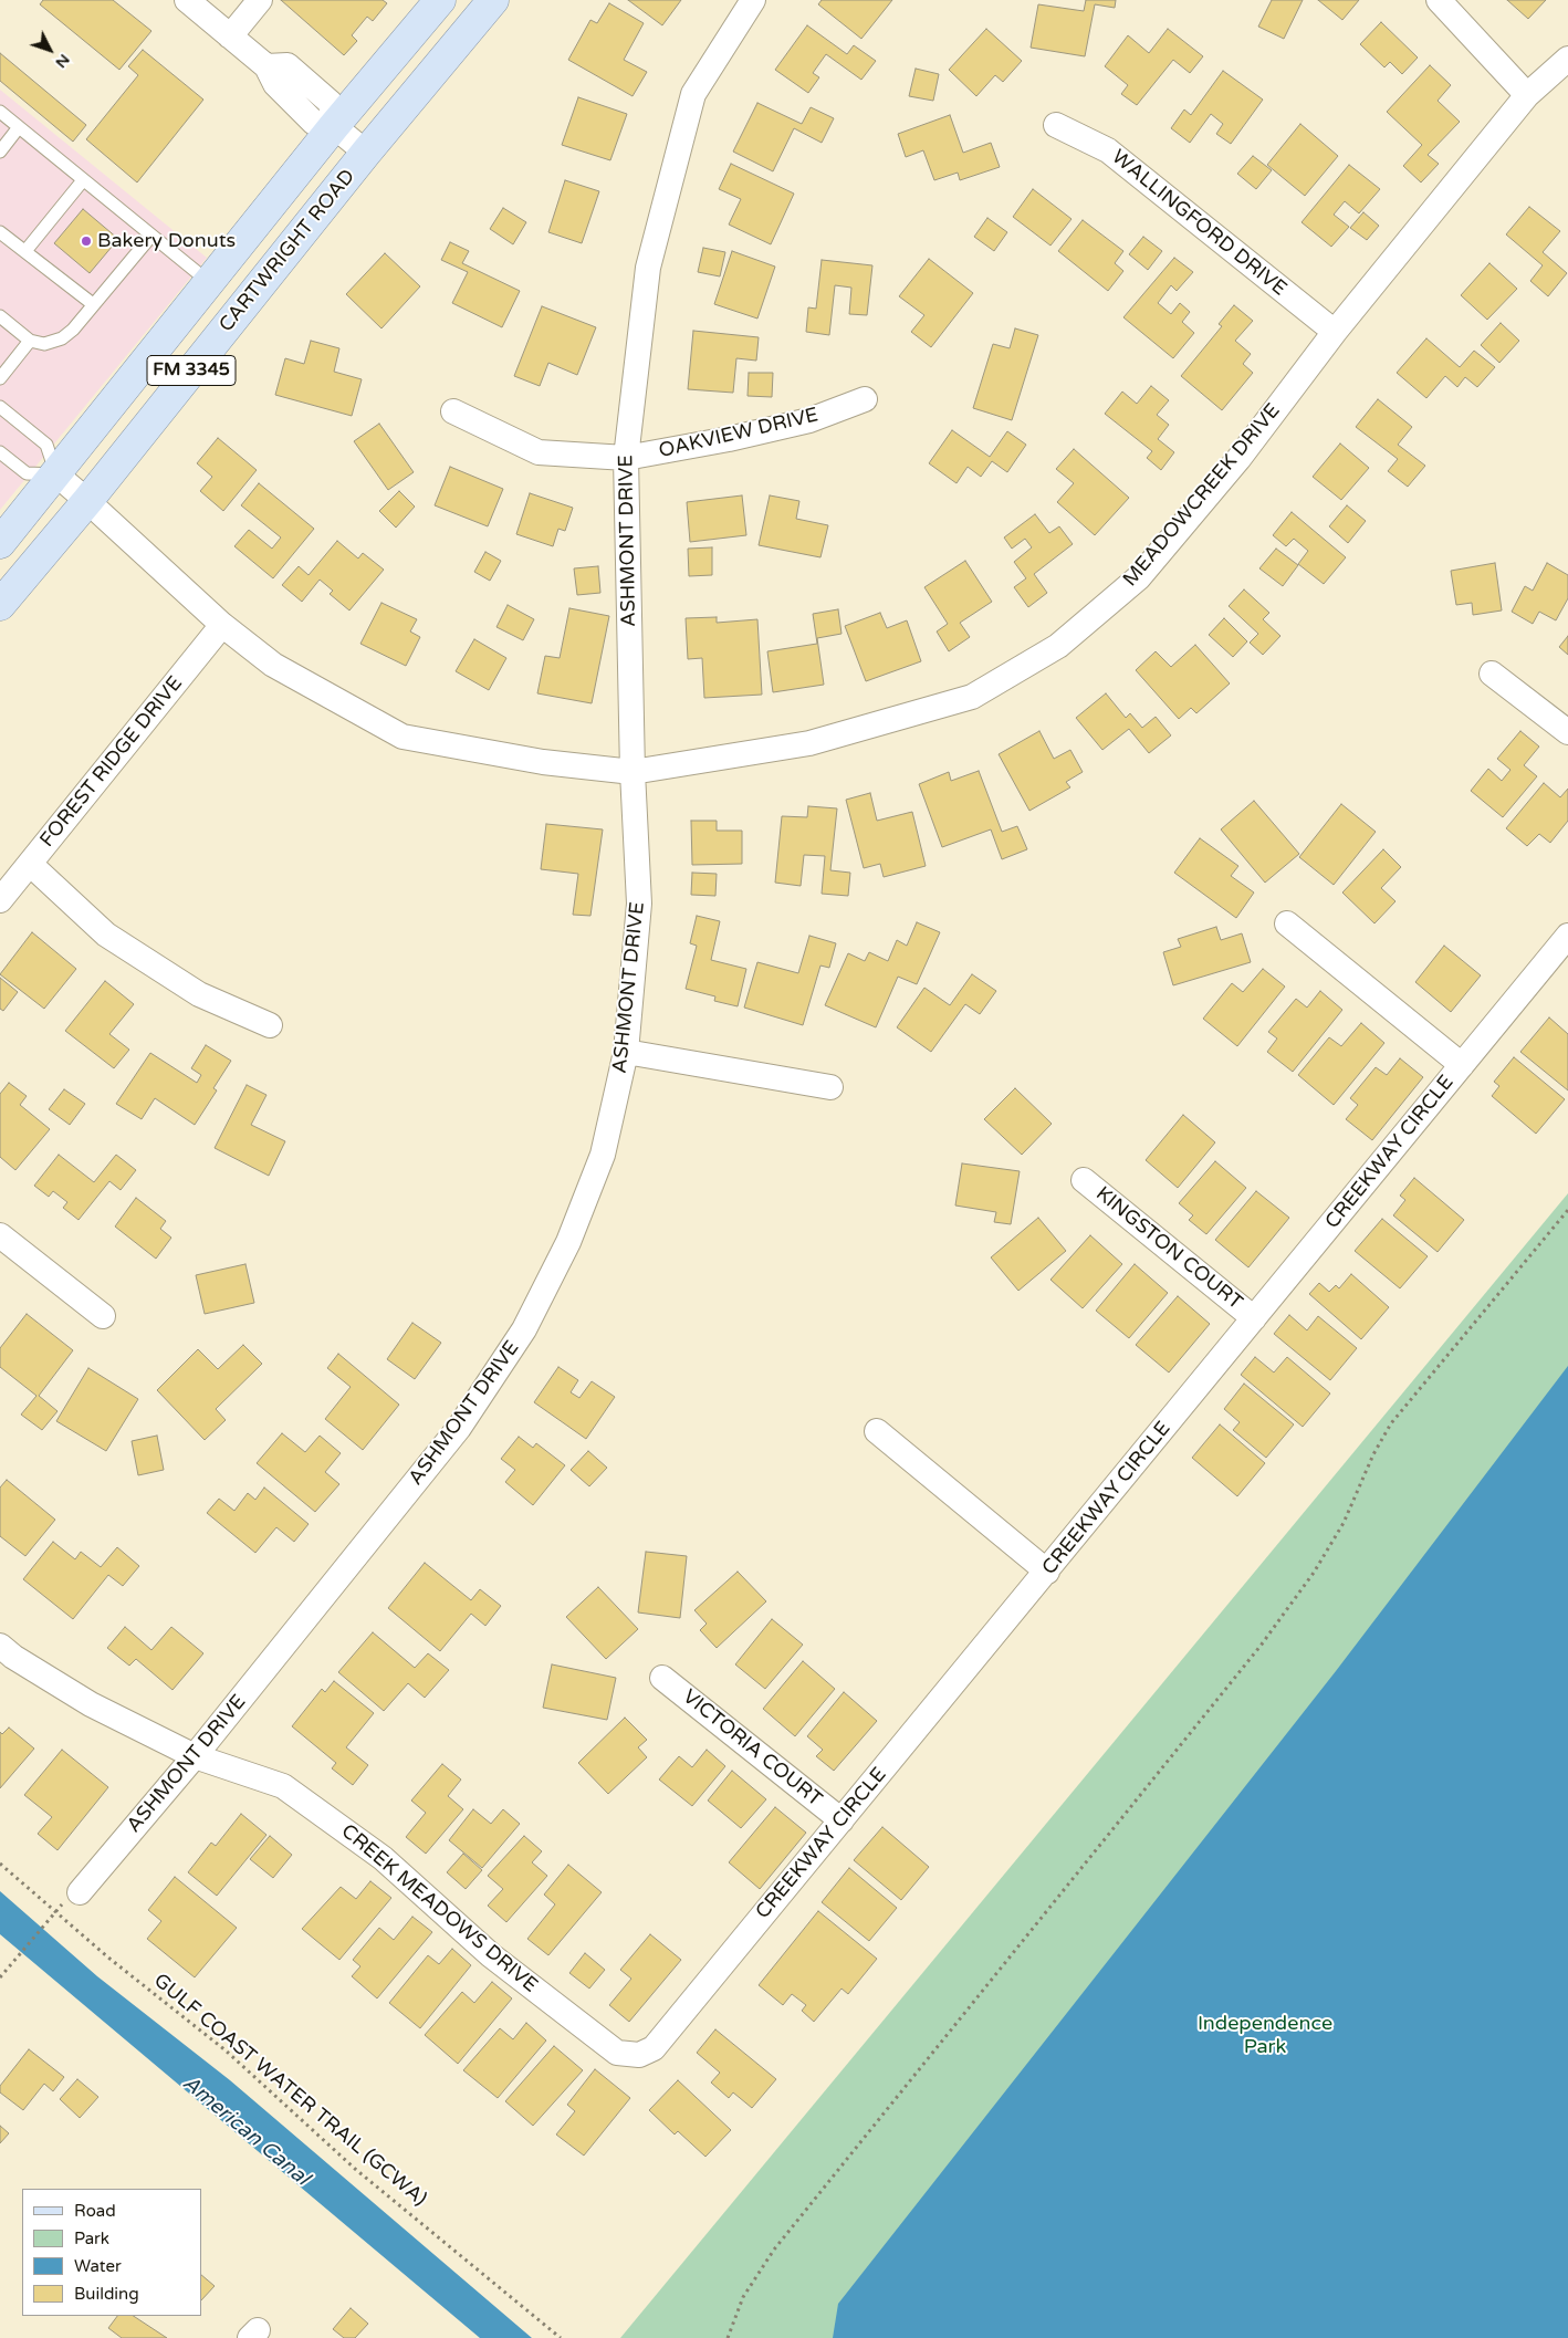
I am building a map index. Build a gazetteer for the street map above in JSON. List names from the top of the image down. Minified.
{"streets":{"main road":["CARTWRIGHT ROAD","FM 3345"],"street":["WALLINGFORD DRIVE","OAKVIEW DRIVE","MEADOWCREEK DRIVE","ASHMONT DRIVE","FOREST RIDGE DRIVE","CREEKWAY CIRCLE","KINGSTON COURT","VICTORIA COURT","CREEK MEADOWS DRIVE"],"path":["GULF COAST WATER TRAIL (GCWA)"]},"crossings":[["WALLINGFORD DRIVE","MEADOWCREEK DRIVE"],["CARTWRIGHT ROAD","MEADOWCREEK DRIVE"],["FM 3345","MEADOWCREEK DRIVE"],["OAKVIEW DRIVE","ASHMONT DRIVE"],["MEADOWCREEK DRIVE","ASHMONT DRIVE"],["MEADOWCREEK DRIVE","FOREST RIDGE DRIVE"],["ASHMONT DRIVE","CREEK MEADOWS DRIVE"],["CREEKWAY CIRCLE","KINGSTON COURT"],["CREEKWAY CIRCLE","VICTORIA COURT"],["CREEKWAY CIRCLE","CREEK MEADOWS DRIVE"]],"water":["American Canal"],"parks":["Independence Park"],"places":["Bakery Donuts"],"legend":["Road","Park","Water","Building"],"north":"bottom right"}
